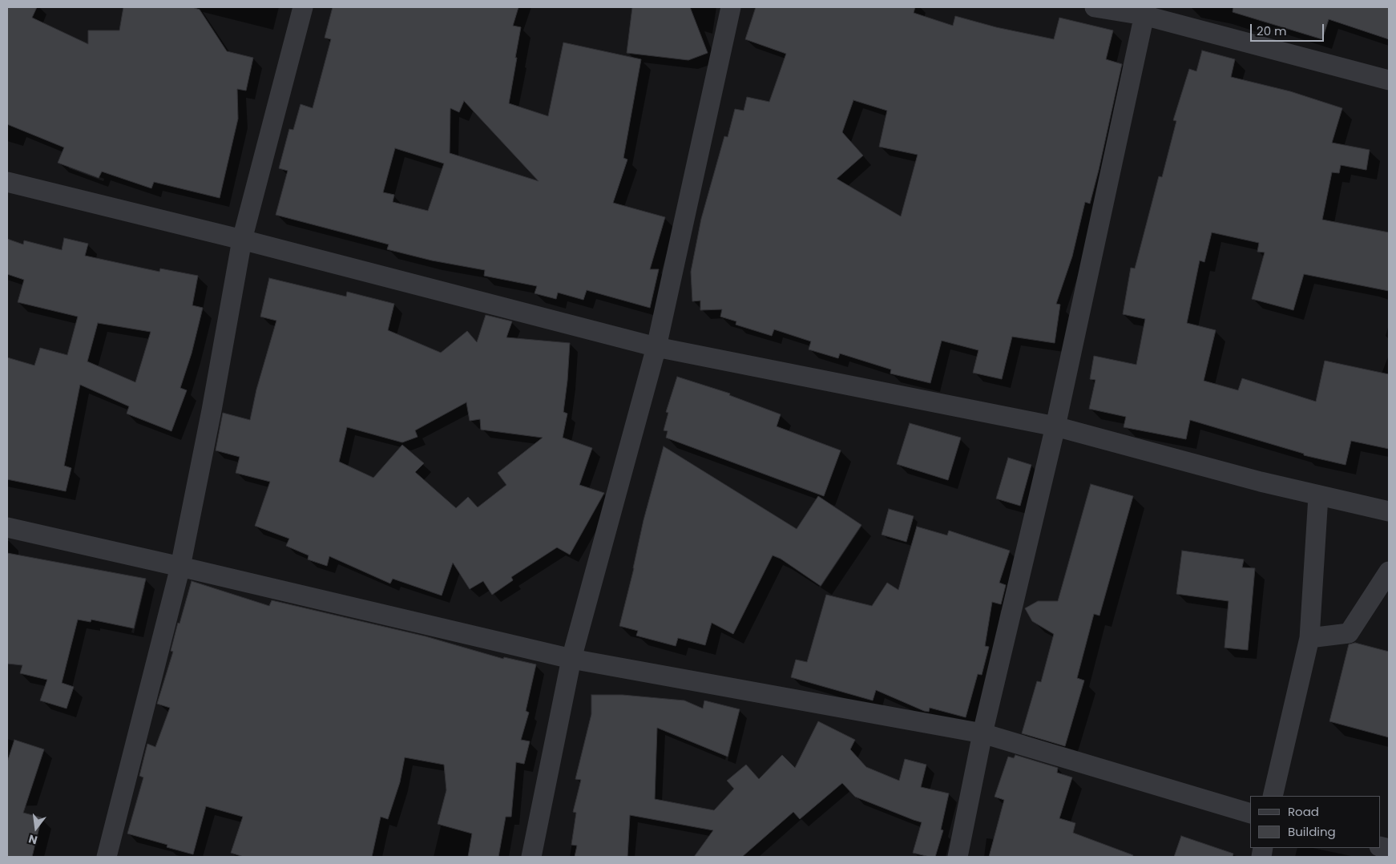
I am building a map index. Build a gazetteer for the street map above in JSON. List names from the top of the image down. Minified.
{"legend":["Road","Building"],"scale_bar":"20 m","north":"bottom"}
